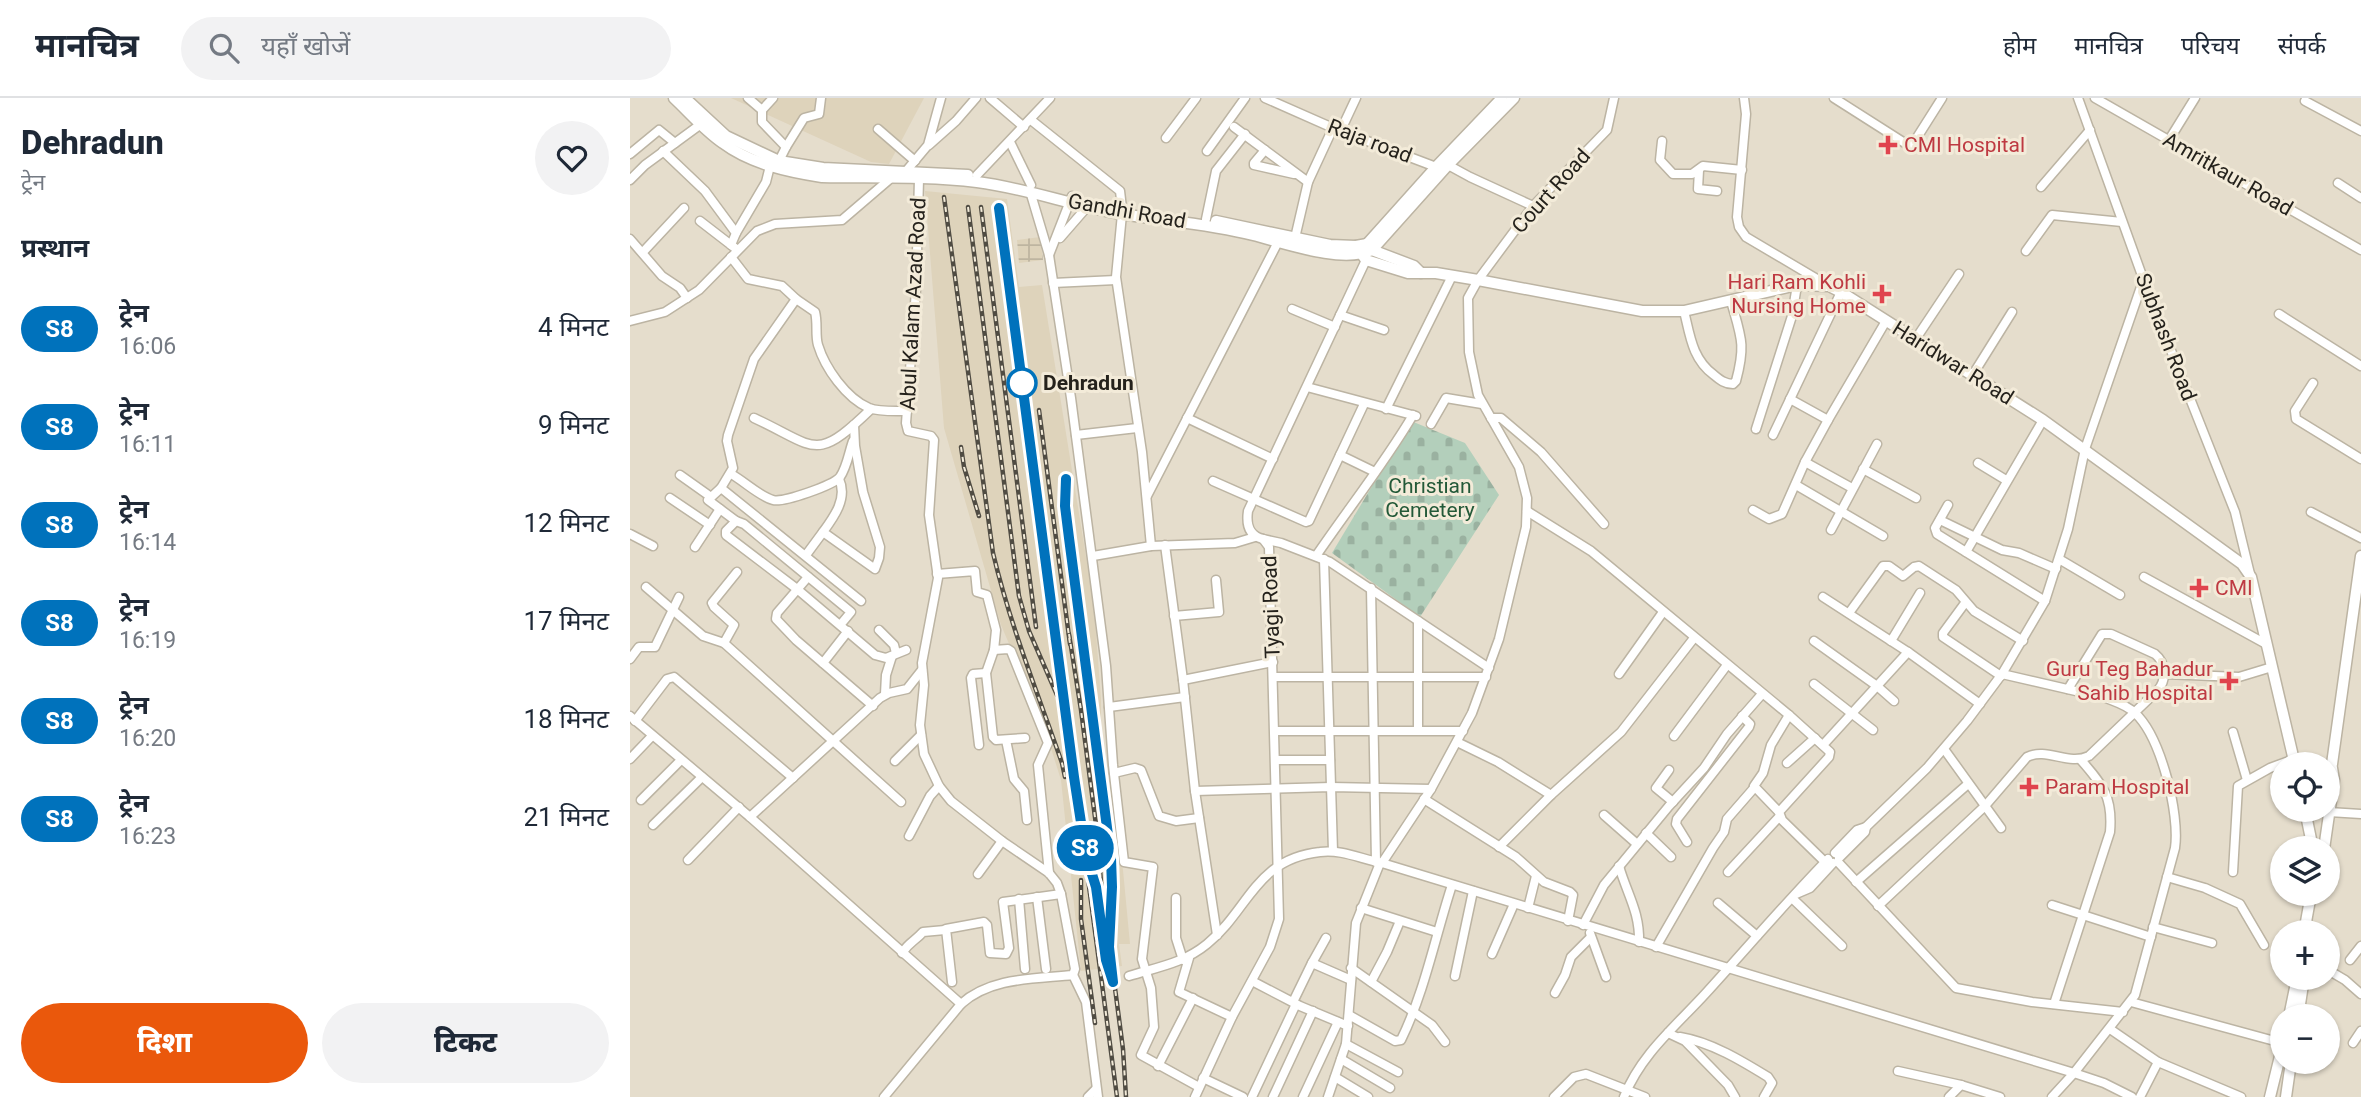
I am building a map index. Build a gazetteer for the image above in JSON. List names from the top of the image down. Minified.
{"streets":{"main road":["Gandhi Road","Haridwar Road"],"street":["Raja road","Amritkaur Road","Court Road","Abul Kalam Azad Road","Subhash Road","Tyagi Road"]},"crossings":[["Court Road","Haridwar Road"],["Gandhi Road","Abul Kalam Azad Road"],["Gandhi Road","Haridwar Road"],["Gandhi Road","Tyagi Road"],["Subhash Road","Haridwar Road"],["Haridwar Road","Tyagi Road"]],"parks":["Christian Cemetery"],"places":{"health":["CMI Hospital","Hari Ram Kohli Nursing Home","CMI","Guru Teg Bahadur Sahib Hospital","Param Hospital"],"other":["Dehradun"]},"page":{"header":"मानचित्र","search":"यहाँ खोजें","nav":["होम","मानचित्र","परिचय","संपर्क"],"heading":[["Dehradun","ट्रेन"],"प्रस्थान"],"on_map":"S8","list":[{"mark":"S8","name":"ट्रेन","note":"16:06","value":"4 मिनट"},{"mark":"S8","name":"ट्रेन","note":"16:11","value":"9 मिनट"},{"mark":"S8","name":"ट्रेन","note":"16:14","value":"12 मिनट"},{"mark":"S8","name":"ट्रेन","note":"16:19","value":"17 मिनट"},{"mark":"S8","name":"ट्रेन","note":"16:20","value":"18 मिनट"},{"mark":"S8","name":"ट्रेन","note":"16:23","value":"21 मिनट"}],"map_buttons":["+","−"],"buttons":["दिशा","टिकट"]}}
